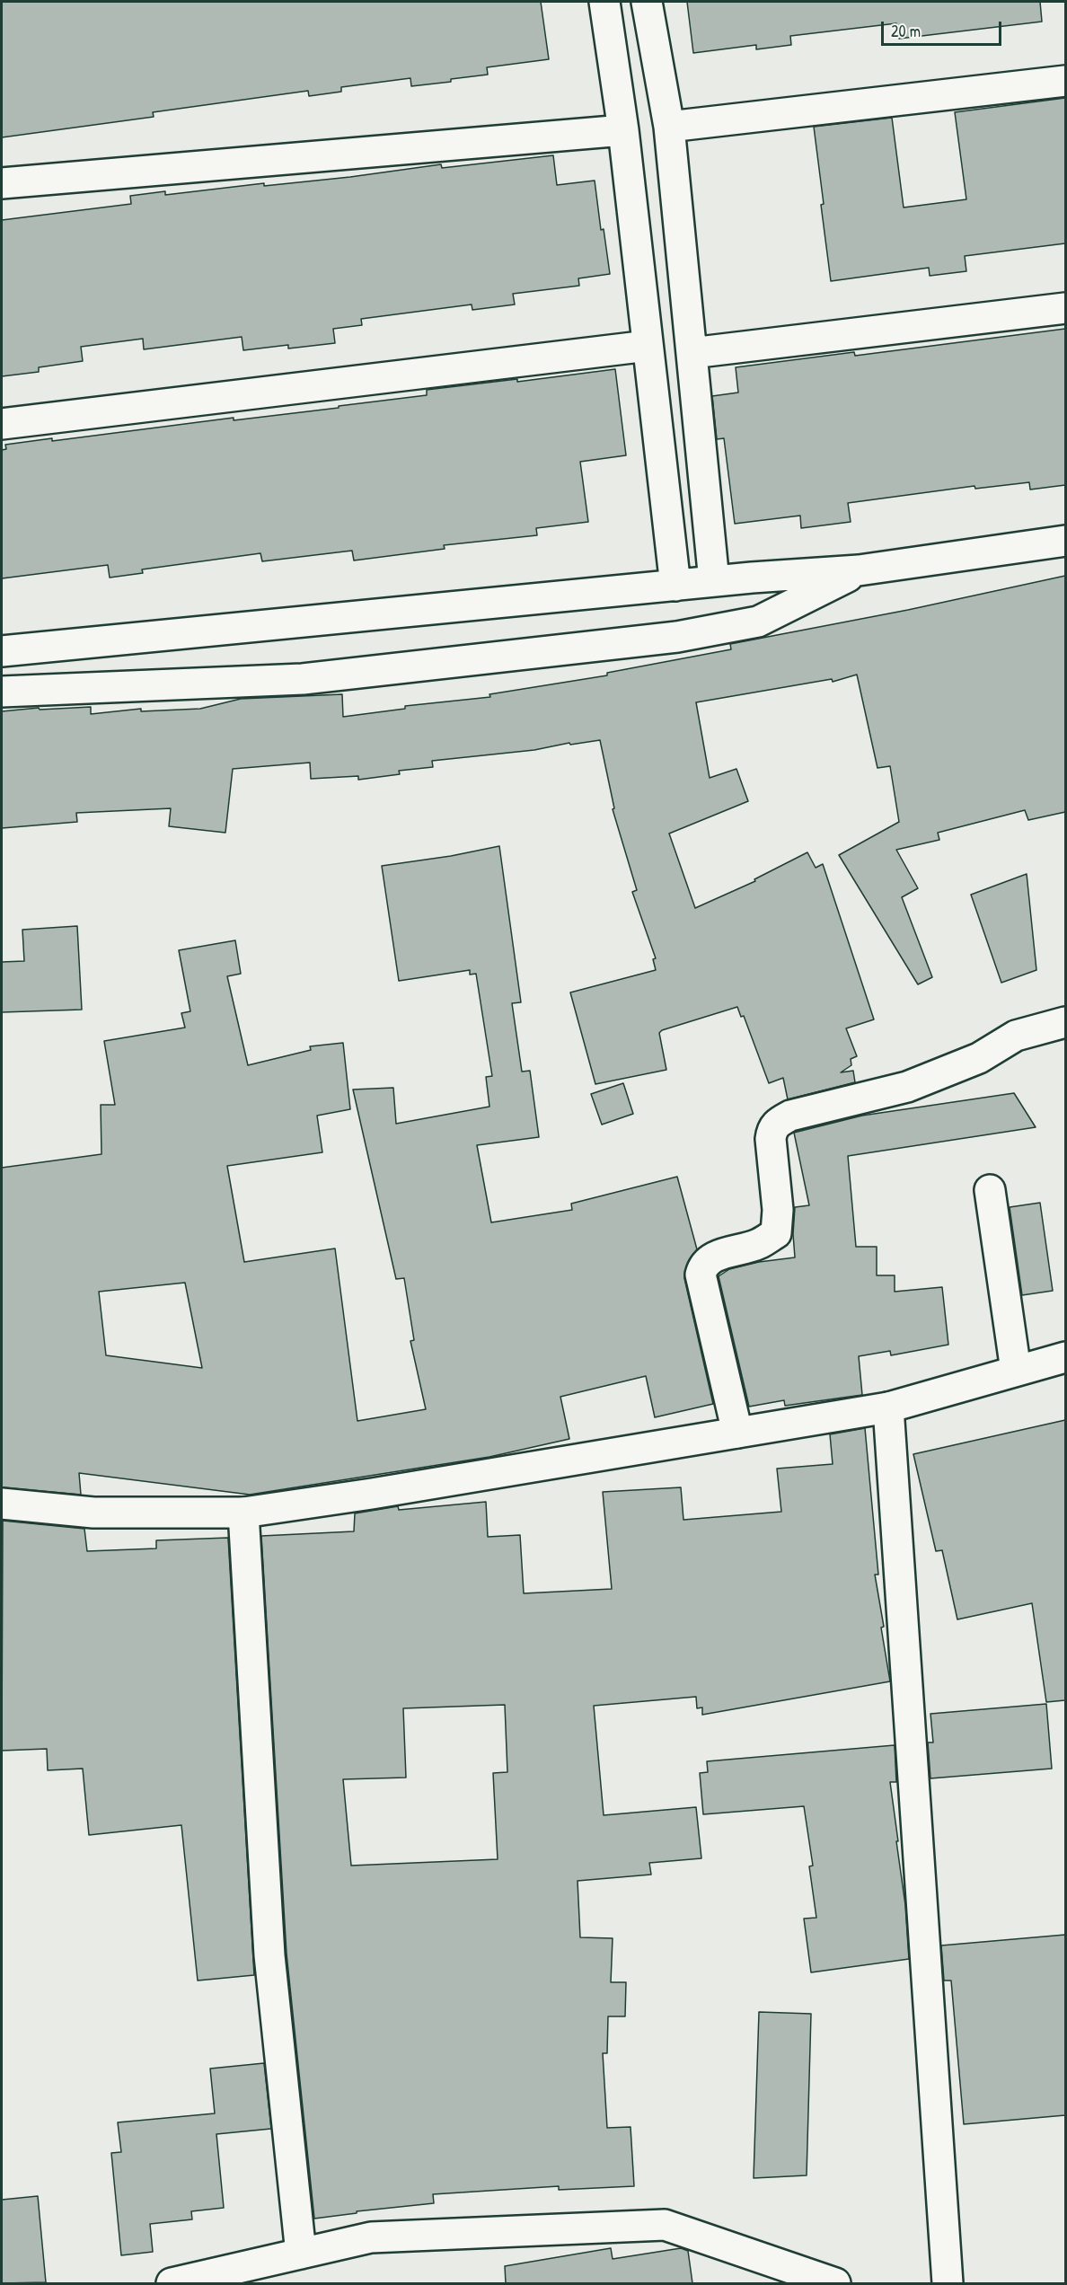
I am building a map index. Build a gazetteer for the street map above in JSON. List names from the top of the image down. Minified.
{"scale_bar":"20 m"}
